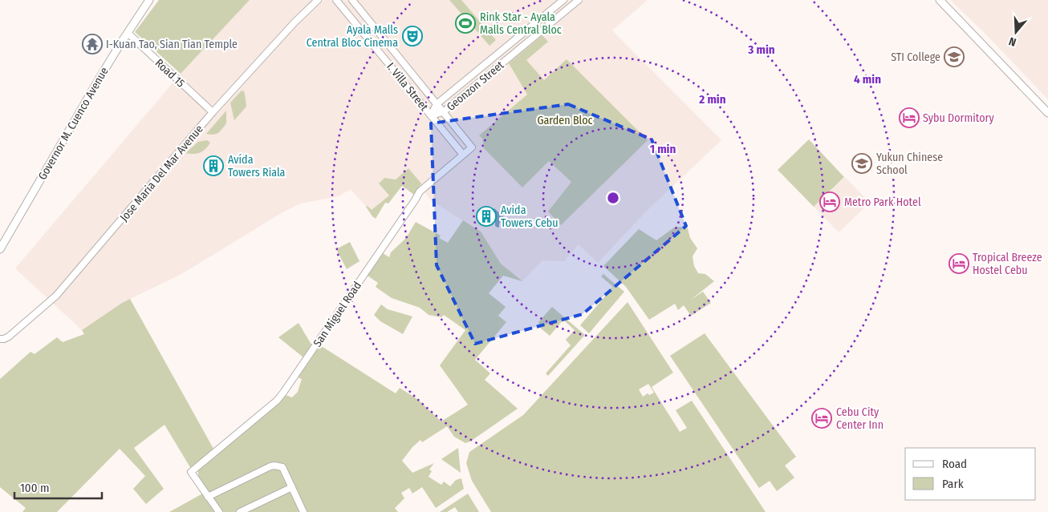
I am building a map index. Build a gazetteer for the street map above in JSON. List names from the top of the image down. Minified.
{"streets":{"main road":["Governor M. Cuenco Avenue"],"street":["Road 15","Geonzon Street","I. Villa Street","Jose Maria Del Mar Avenue","San Miguel Road"]},"crossings":[["Road 15","Governor M. Cuenco Avenue"],["Road 15","Jose Maria Del Mar Avenue"],["Geonzon Street","I. Villa Street"],["I. Villa Street","San Miguel Road"]],"parks":["Garden Bloc"],"places":{"sports":["Rink Star - Ayala Malls Central Bloc"],"theatre":["Ayala Malls Central Bloc Cinema"],"temple":["I-Kuan Tao, Sian Tian Temple"],"school or university":["STI College","Yukun Chinese School"],"hotel":["Sybu Dormitory","Metro Park Hotel","Tropical Breeze Hostel Cebu","Cebu City Center Inn"],"building":["Avída Towers Riala","Avida Towers Cebu"]},"legend":["Road","Park"],"scale_bar":"100 m","north":"bottom","rings":["3 min","4 min","2 min","1 min"]}
